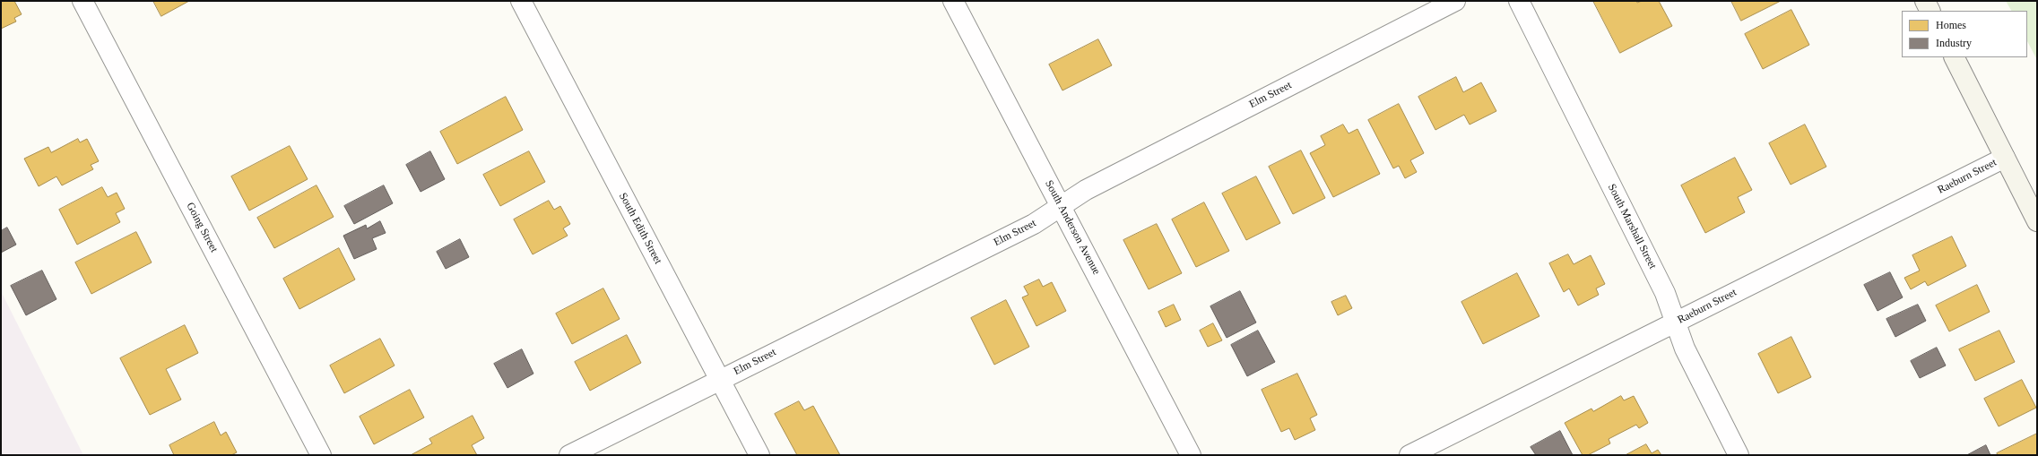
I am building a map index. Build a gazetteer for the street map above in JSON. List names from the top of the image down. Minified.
{"streets":{"street":["Elm Street","Raeburn Street","South Marshall Street","Going Street","South Anderson Avenue","South Edith Street"]},"crossings":[["Elm Street","South Anderson Avenue"],["Elm Street","South Edith Street"],["Raeburn Street","South Marshall Street"]],"legend":["Homes","Industry"]}
